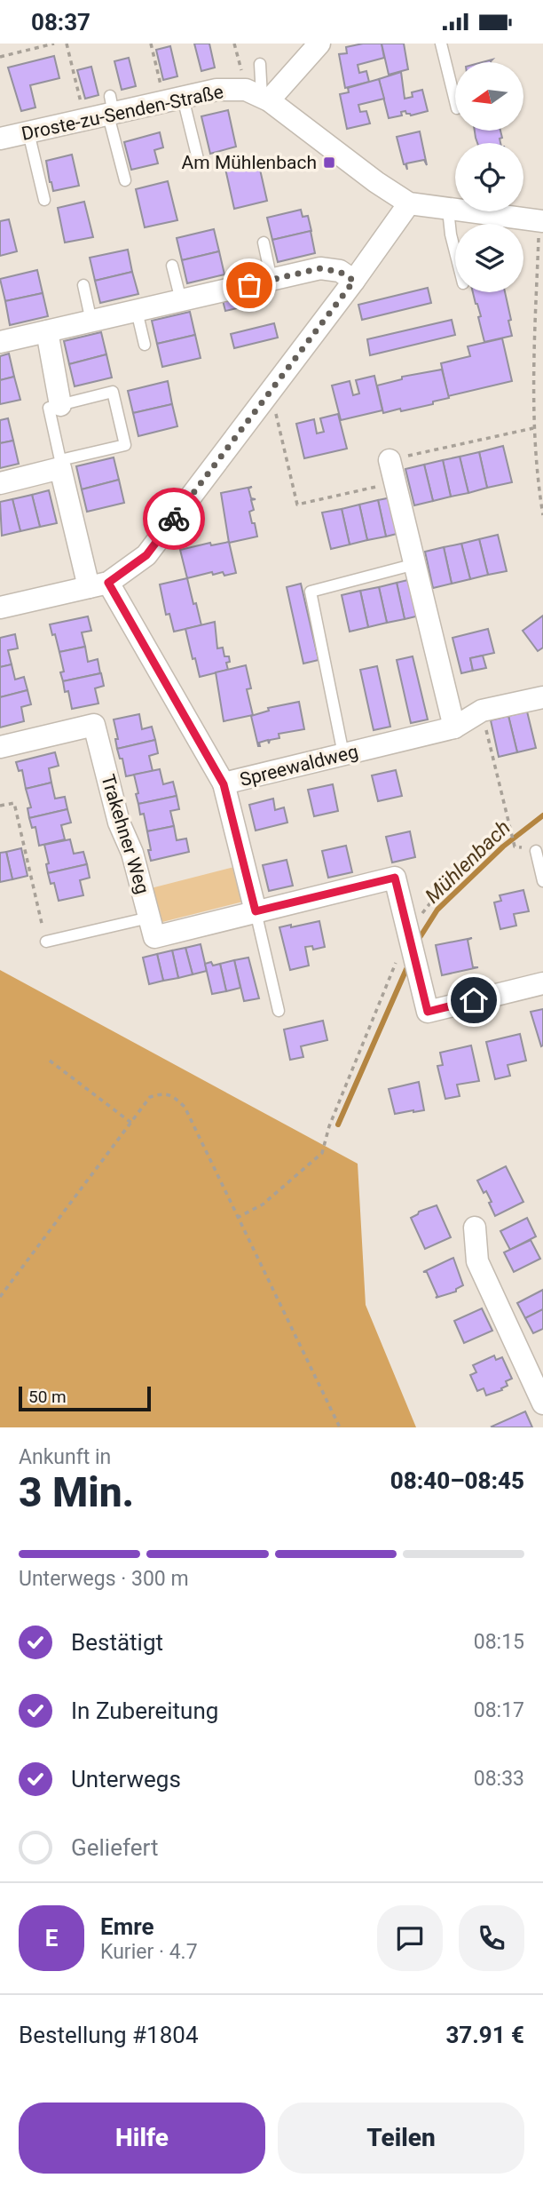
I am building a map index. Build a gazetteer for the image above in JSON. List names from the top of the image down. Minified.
{"streets":{"street":["Droste-zu-Senden-Straße","Spreewaldweg","Trakehner Weg"]},"water":["Mühlenbach"],"places":{"transit":["Am Mühlenbach"]},"scale_bar":"50 m","north":"left","page":{"status":"08:37","scale":"50 m","heading":["3 Min.","Ankunft in","08:40–08:45"],"panel":["Emre","Kurier · 4.7","Bestellung #1804","37.91 €"],"bar":"Unterwegs · 300 m","list":[["Bestätigt","08:15"],["In Zubereitung","08:17"],["Unterwegs","08:33"],"Geliefert"],"round":"E","buttons":["Hilfe","Teilen"]}}
